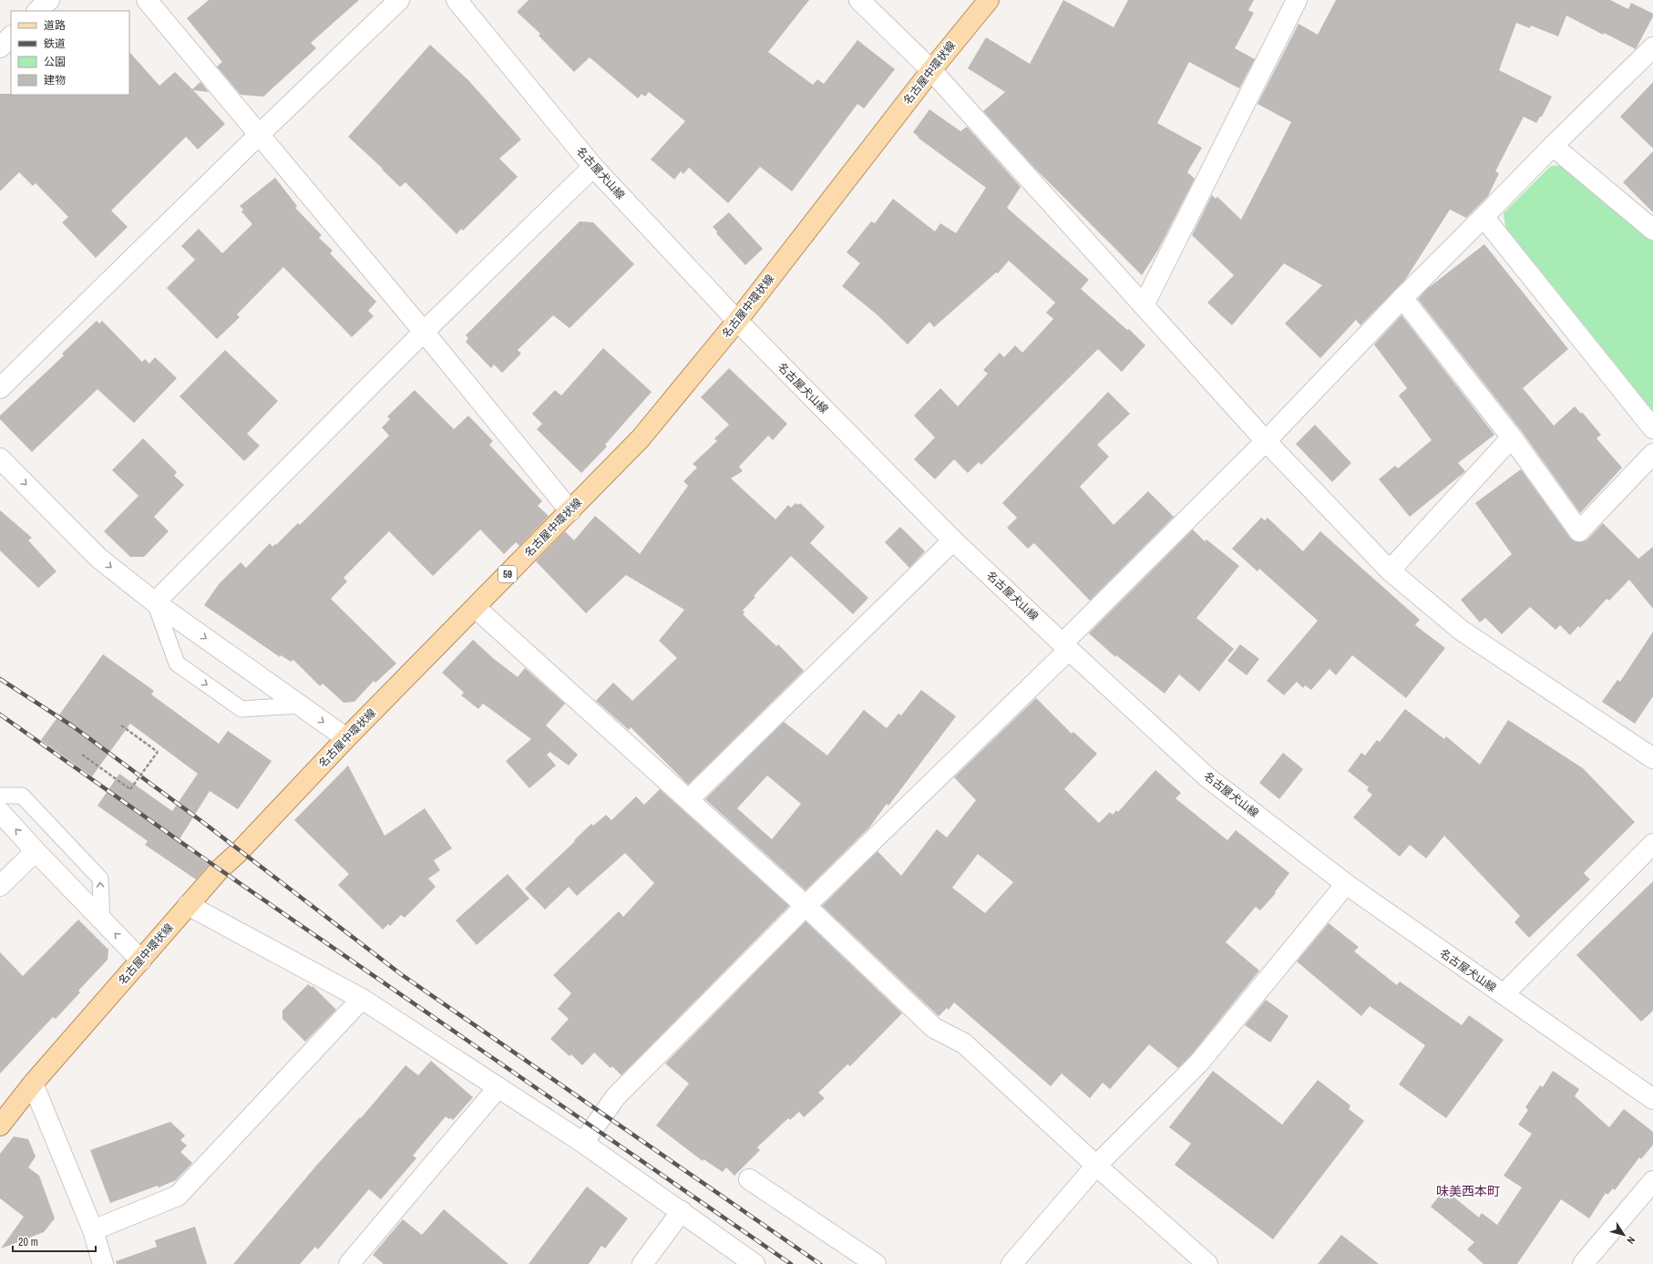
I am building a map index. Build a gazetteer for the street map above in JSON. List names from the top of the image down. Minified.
{"streets":{"main road":["名古屋中環状線","59"],"street":["名古屋犬山線"]},"crossings":[["名古屋中環状線","名古屋犬山線"]],"districts":["味美西本町"],"legend":["道路","鉄道","公園","建物"],"scale_bar":"20 m","north":"bottom right"}
